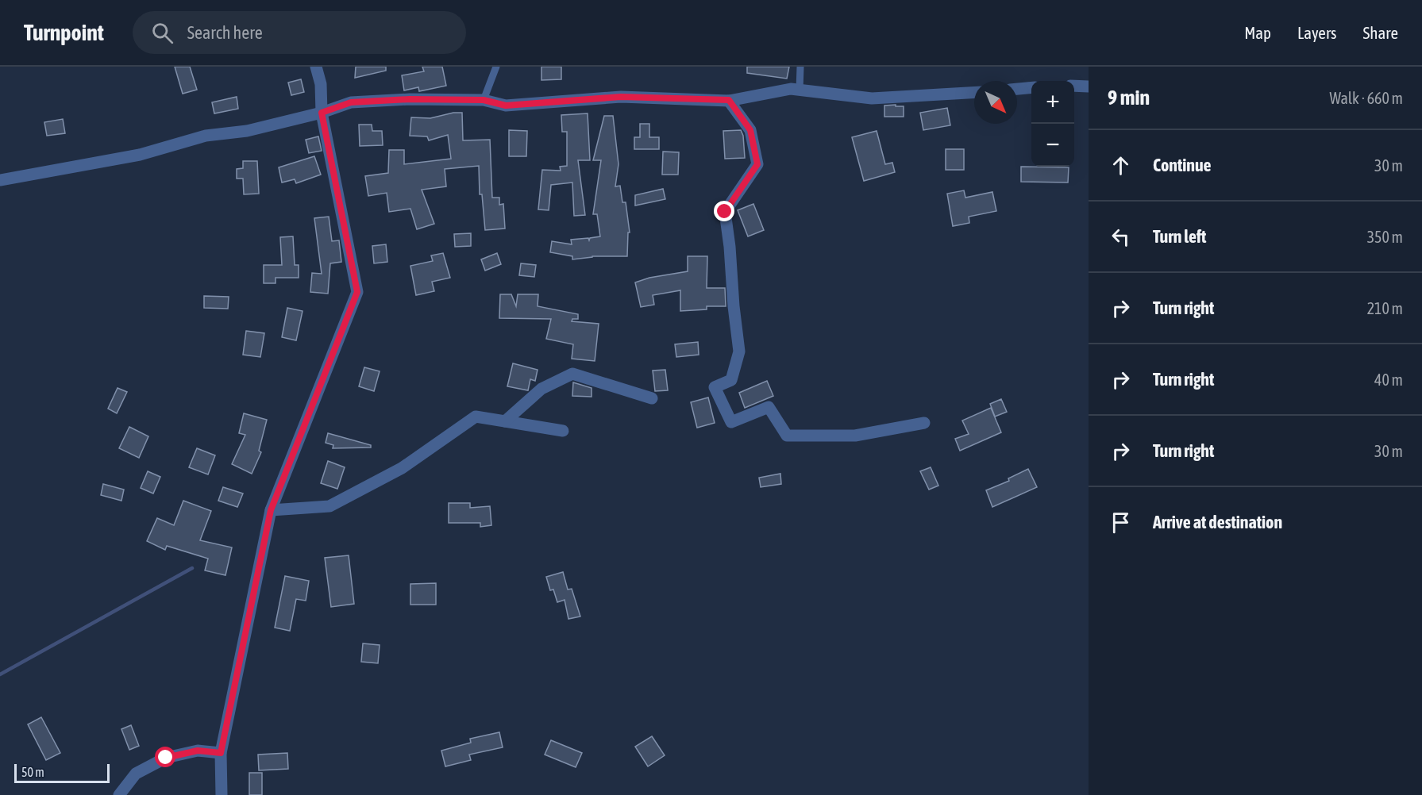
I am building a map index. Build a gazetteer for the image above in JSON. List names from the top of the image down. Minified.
{"scale_bar":"50 m","north":"bottom right","page":{"header":"Turnpoint","search":"Search here","nav":["Map","Layers","Share"],"heading":["9 min","Walk · 660 m"],"map_buttons":["+","−"],"list":[["Continue","30 m"],["Turn left","350 m"],["Turn right","210 m"],["Turn right","40 m"],["Turn right","30 m"],"Arrive at destination"],"scale":"50 m"}}
